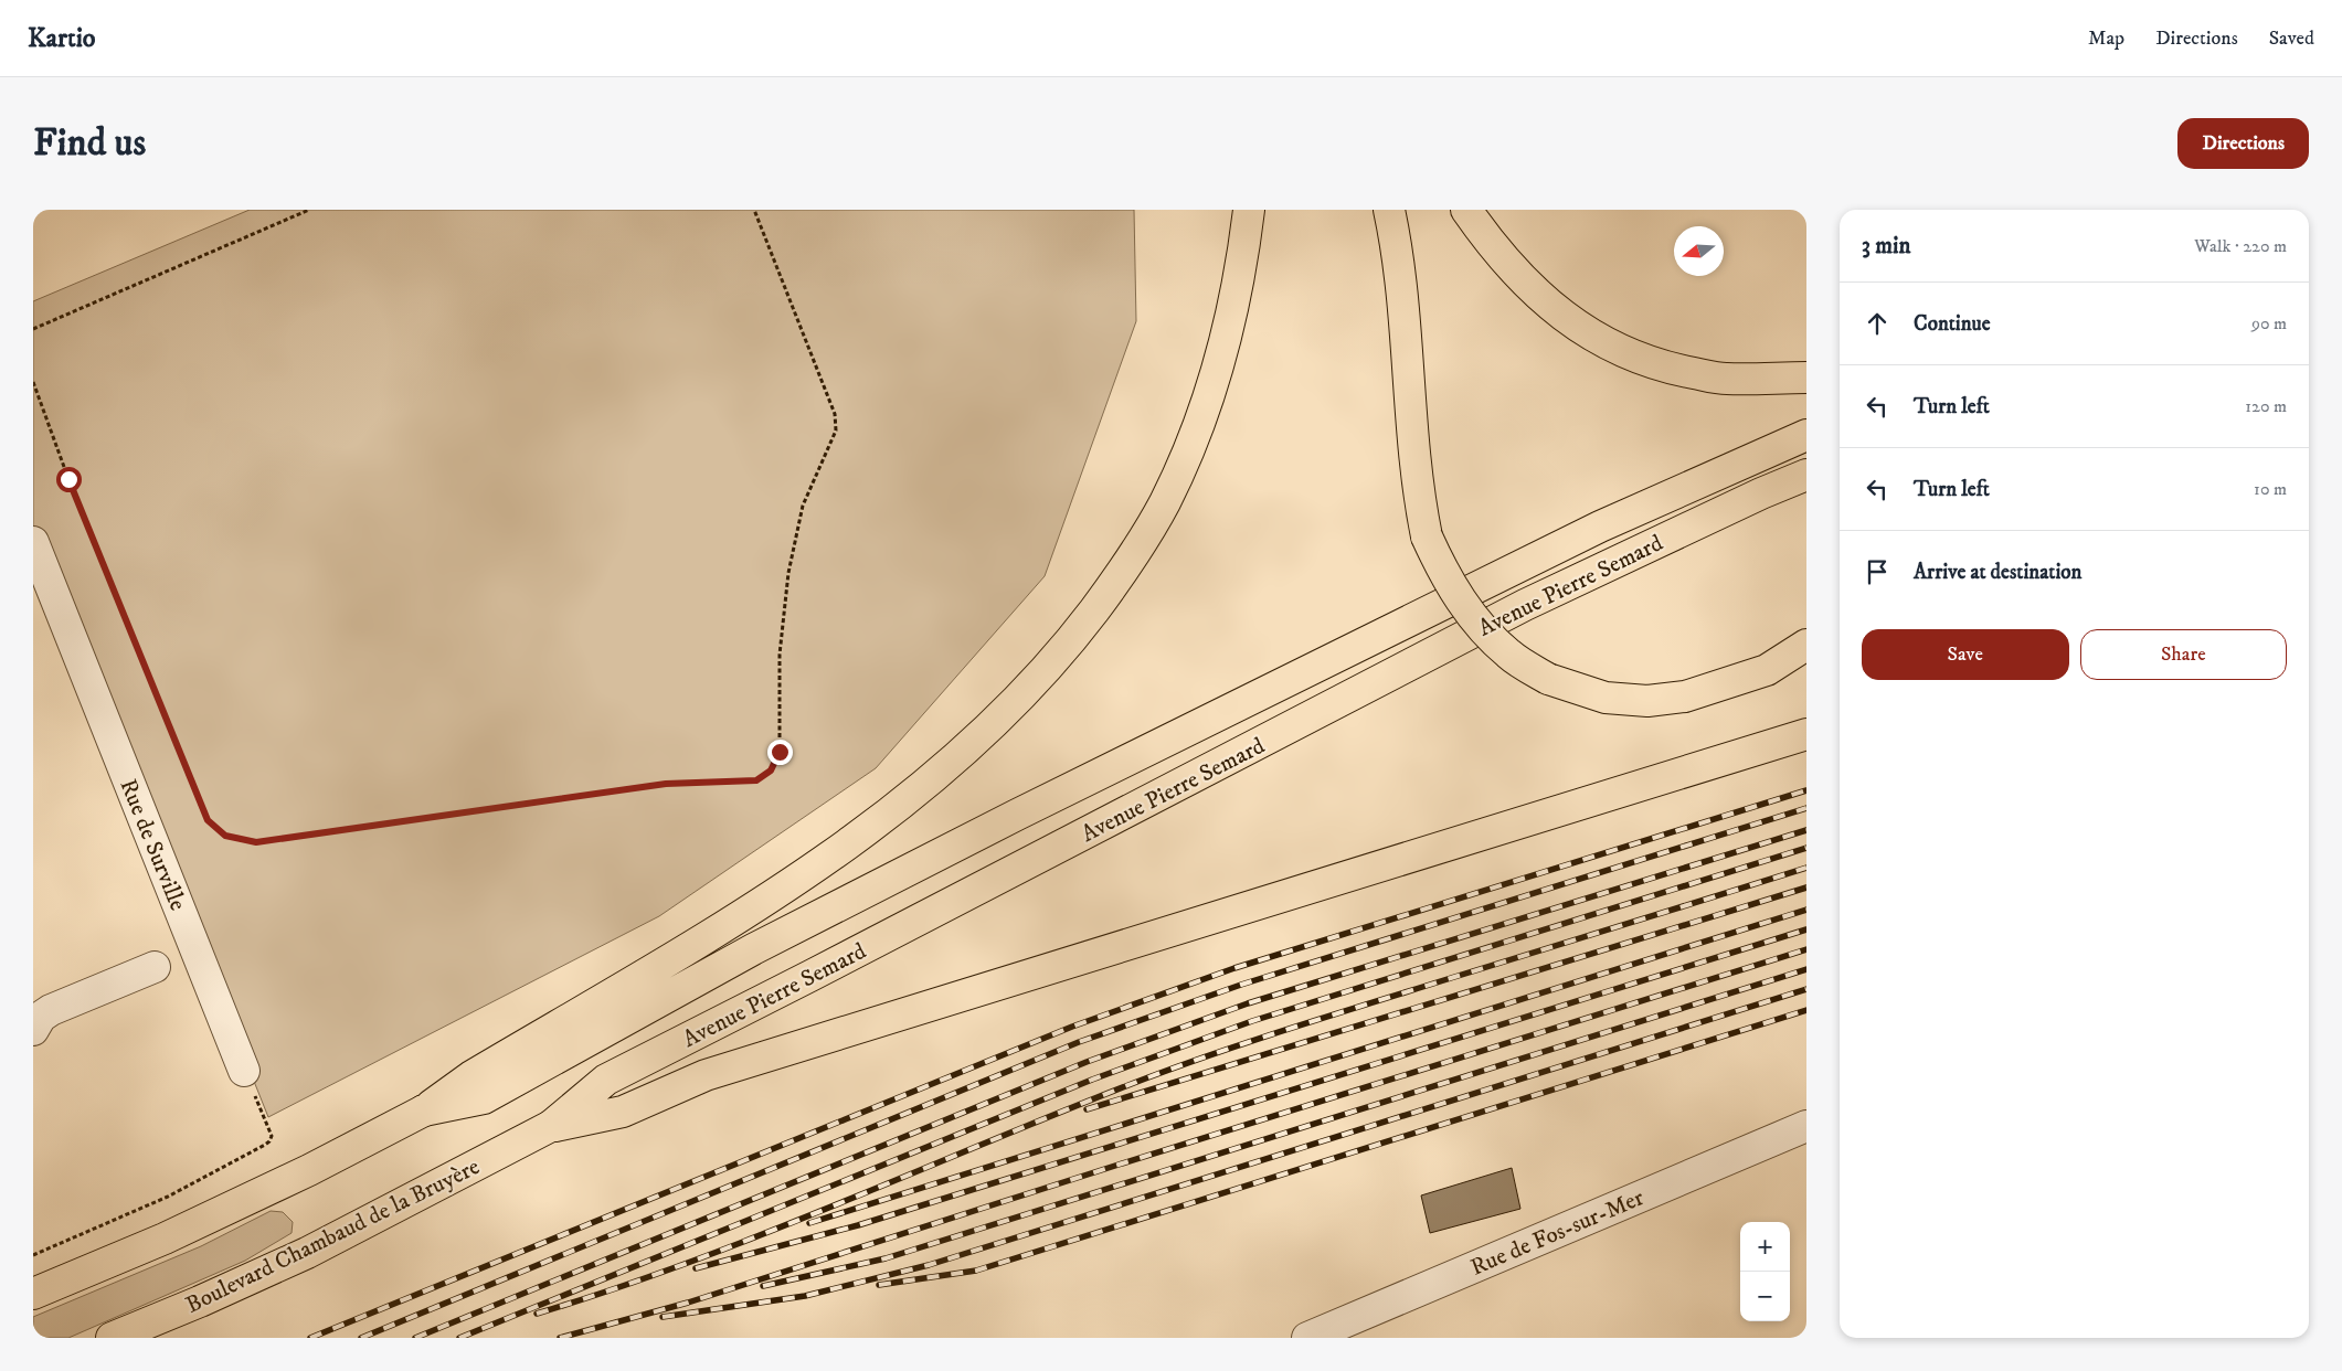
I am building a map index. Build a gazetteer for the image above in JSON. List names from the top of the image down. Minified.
{"streets":{"main road":["Avenue Pierre Semard","Boulevard Chambaud de la Bruyère"],"lane":["Rue de Surville","Rue de Fos-sur-Mer"]},"crossings":[["Avenue Pierre Semard","Boulevard Chambaud de la Bruyère"]],"north":"left","page":{"header":"Kartio","nav":["Map","Directions","Saved"],"buttons":["Directions",["Save","Share"]],"title":"Find us","heading":["3 min","Walk · 220 m"],"list":[["Continue","90 m"],["Turn left","120 m"],["Turn left","10 m"],"Arrive at destination"],"map_buttons":["+","−"]}}
